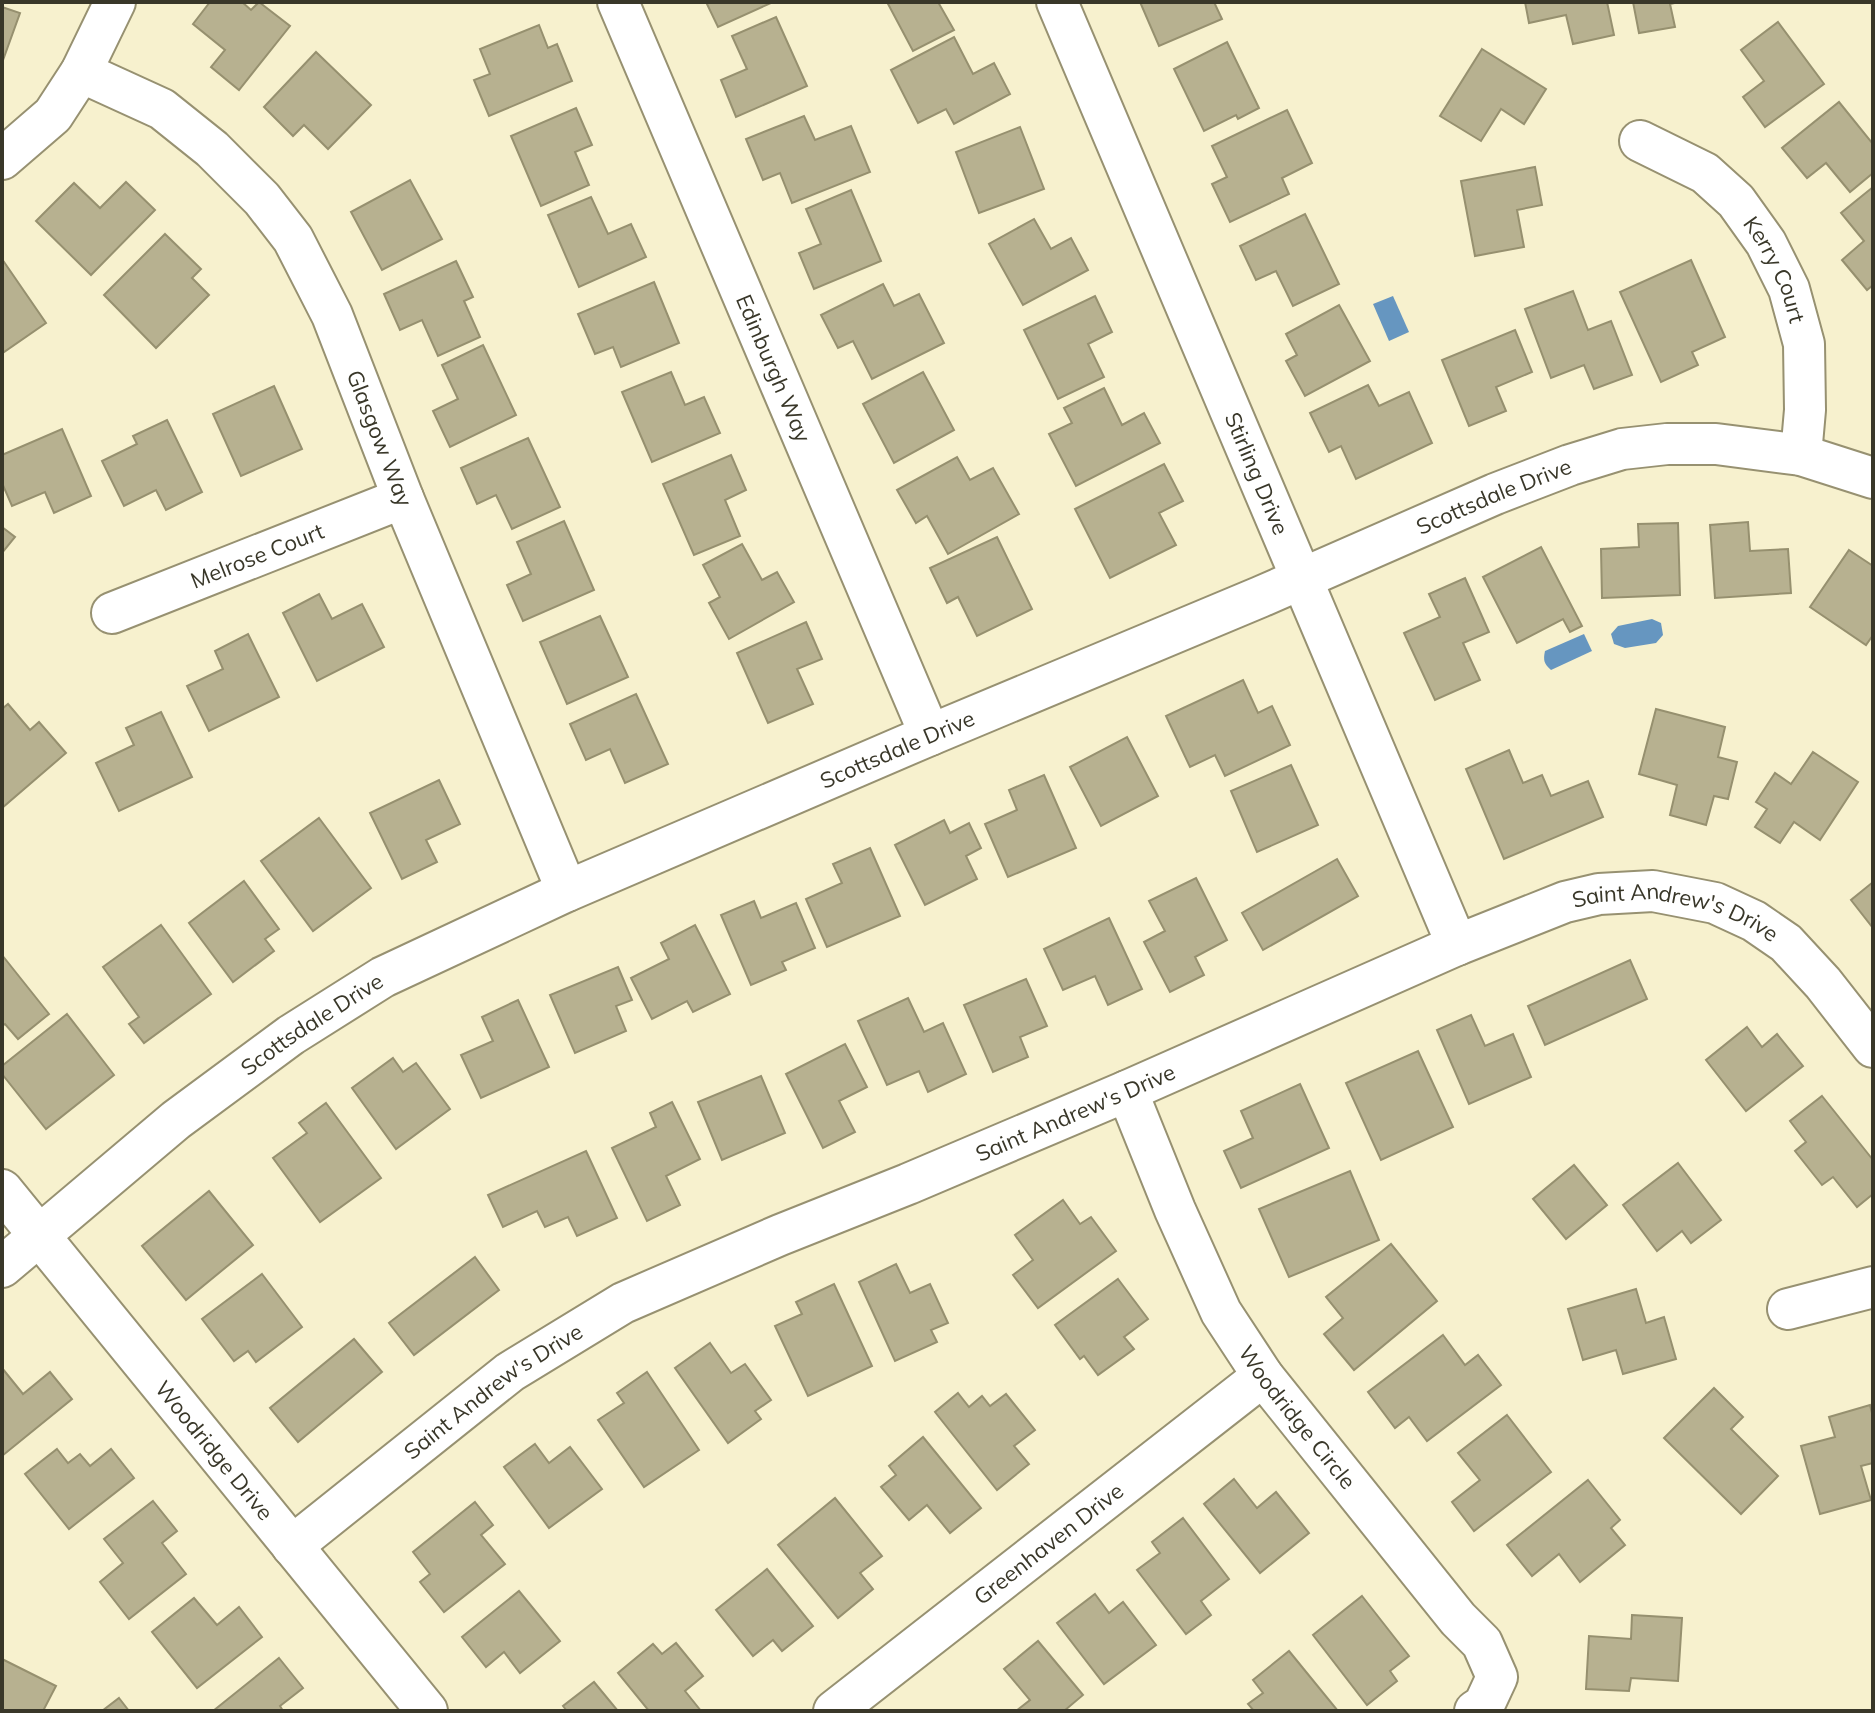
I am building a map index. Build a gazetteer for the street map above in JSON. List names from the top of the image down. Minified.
{"streets":{"street":["Kerry Court","Edinburgh Way","Glasgow Way","Stirling Drive","Scottsdale Drive","Melrose Court","Saint Andrew's Drive","Woodridge Circle","Woodridge Drive","Greenhaven Drive"]},"crossings":[["Kerry Court","Scottsdale Drive"],["Edinburgh Way","Scottsdale Drive"],["Glasgow Way","Scottsdale Drive"],["Glasgow Way","Melrose Court"],["Stirling Drive","Scottsdale Drive"],["Stirling Drive","Saint Andrew's Drive"],["Scottsdale Drive","Woodridge Drive"],["Saint Andrew's Drive","Woodridge Circle"],["Saint Andrew's Drive","Woodridge Drive"],["Woodridge Circle","Greenhaven Drive"]]}
